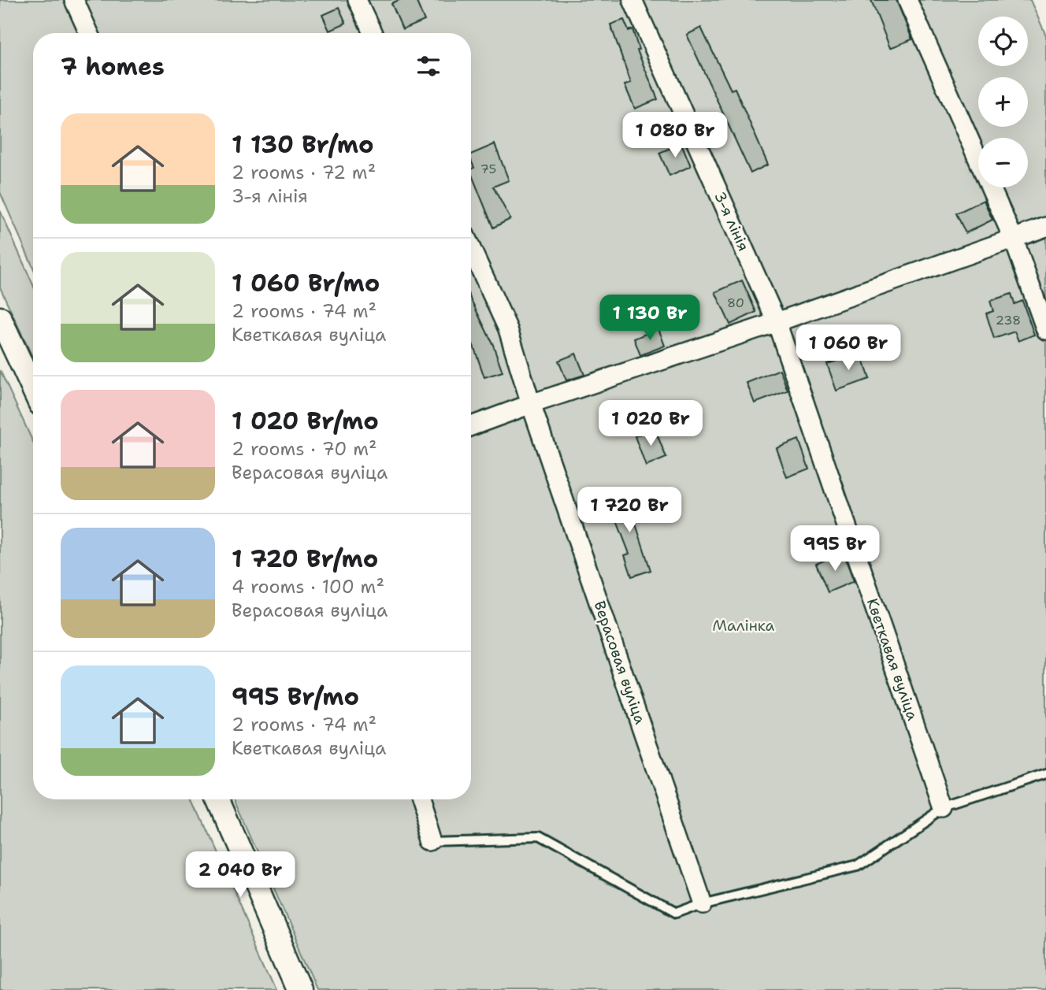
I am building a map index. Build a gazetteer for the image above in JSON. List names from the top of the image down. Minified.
{"streets":{"street":["3-я лінія","Кветкавая вуліца","Верасовая вуліца"]},"crossings":[["3-я лінія","Кветкавая вуліца"]],"parks":["Малінка"],"house_numbers":["75","80","238"],"page":{"map_buttons":["+","−"],"heading":"7 homes","list":[{"name":"1 130 Br/mo","note":"2 rooms · 72 m² · 3-я лінія"},{"name":"1 060 Br/mo","note":"2 rooms · 74 m² · Кветкавая вуліца"},{"name":"1 020 Br/mo","note":"2 rooms · 70 m² · Верасовая вуліца"},{"name":"1 720 Br/mo","note":"4 rooms · 100 m² · Верасовая вуліца"},{"name":"995 Br/mo","note":"2 rooms · 74 m² · Кветкавая вуліца"}],"price":["1 080 Br","1 130 Br","1 060 Br","1 020 Br","1 720 Br","995 Br","2 040 Br"]}}
